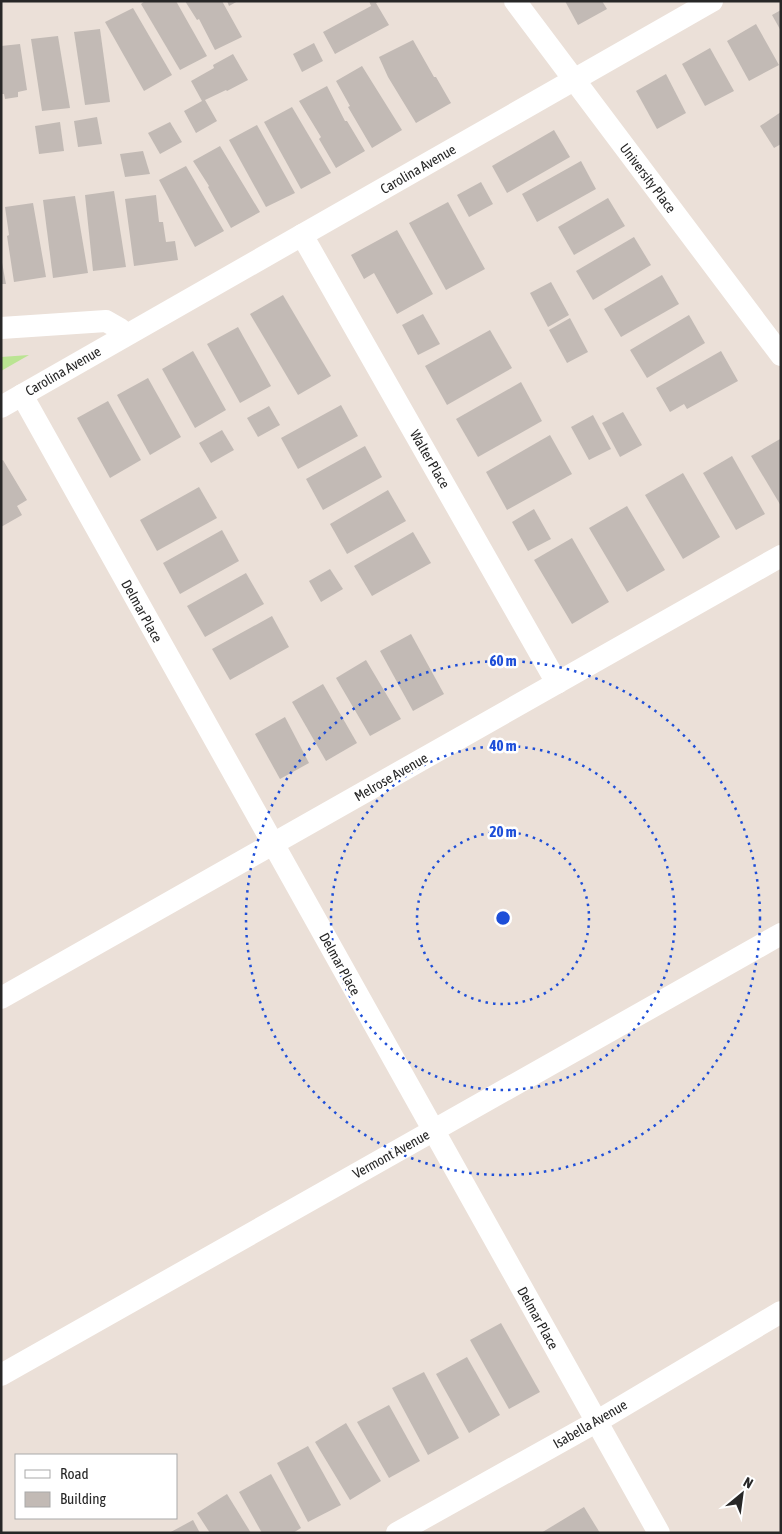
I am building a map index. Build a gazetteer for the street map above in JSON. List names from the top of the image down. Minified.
{"streets":{"street":["Carolina Avenue","University Place","Walter Place","Delmar Place","Melrose Avenue","Vermont Avenue","Isabella Avenue"]},"crossings":[["Carolina Avenue","University Place"],["Carolina Avenue","Walter Place"],["Carolina Avenue","Delmar Place"],["Walter Place","Melrose Avenue"],["Delmar Place","Melrose Avenue"],["Delmar Place","Vermont Avenue"],["Delmar Place","Isabella Avenue"]],"legend":["Road","Building"],"north":"top right","rings":["60 m","40 m","20 m"]}
